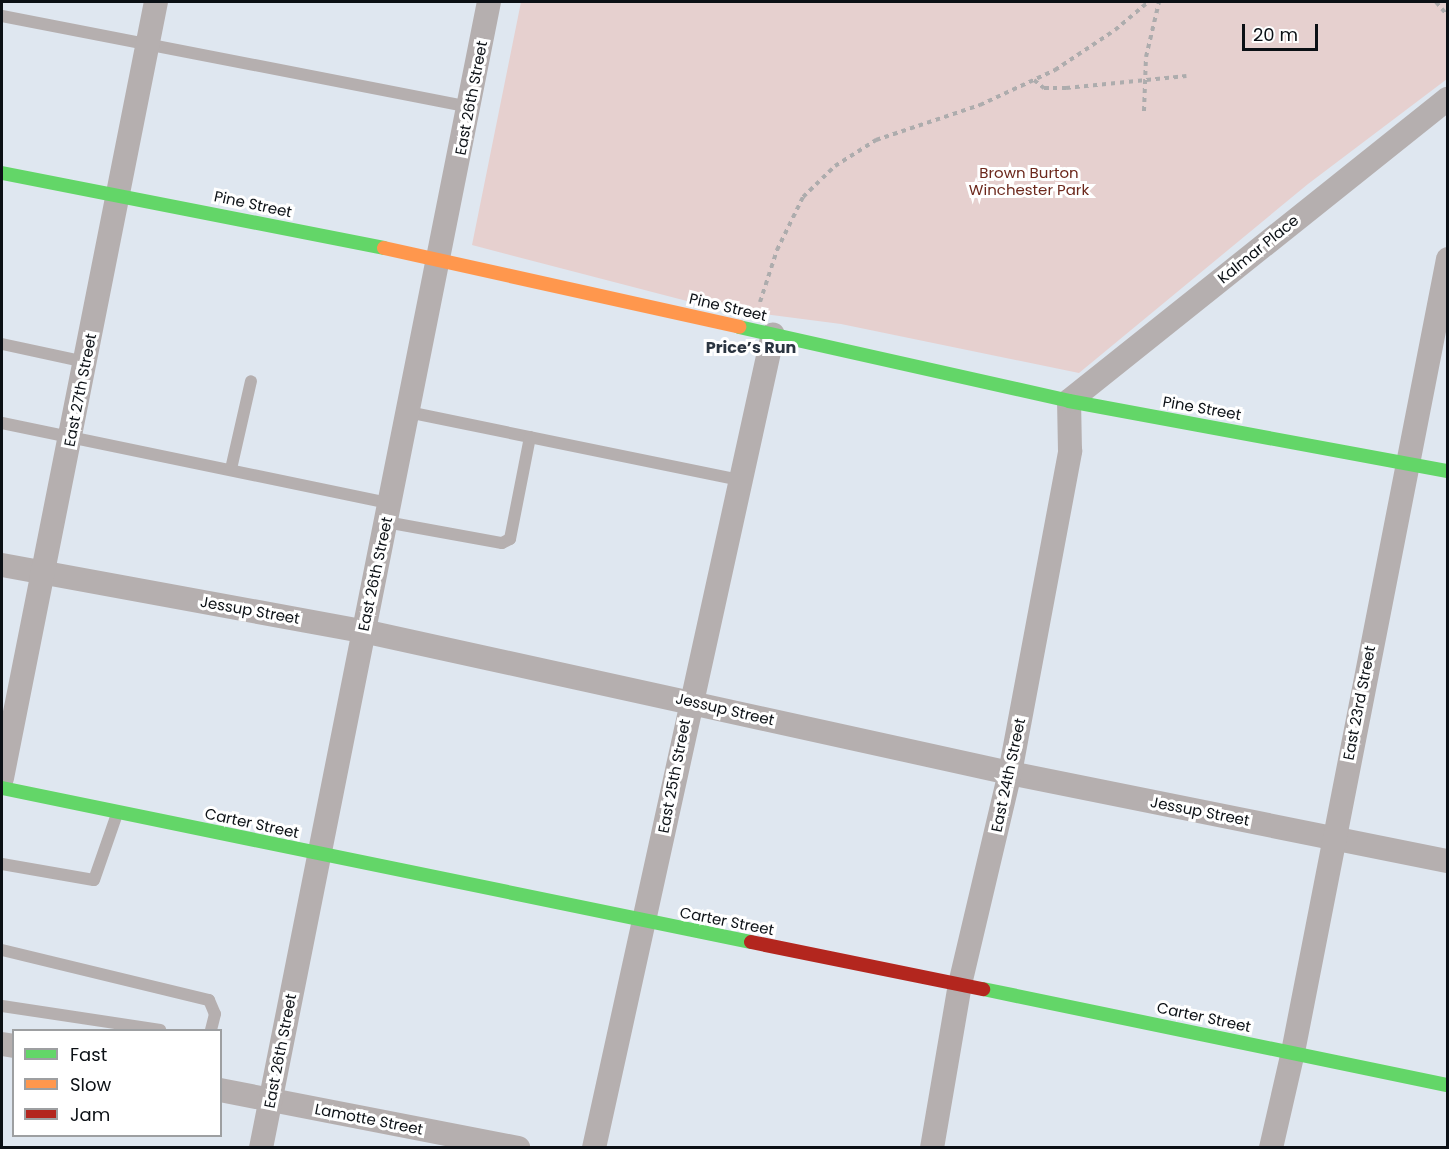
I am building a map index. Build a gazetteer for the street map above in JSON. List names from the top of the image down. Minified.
{"streets":{"street":["East 26th Street","Pine Street","Kalmar Place","East 27th Street","Jessup Street","East 23rd Street","East 24th Street","East 25th Street","Carter Street","Lamotte Street"]},"crossings":[["East 26th Street","Pine Street"],["East 26th Street","Jessup Street"],["East 26th Street","Carter Street"],["East 26th Street","Lamotte Street"],["Pine Street","Kalmar Place"],["Pine Street","East 27th Street"],["Pine Street","East 23rd Street"],["Pine Street","East 24th Street"],["Pine Street","East 25th Street"],["Kalmar Place","East 24th Street"],["East 27th Street","Jessup Street"],["Jessup Street","East 23rd Street"],["Jessup Street","East 24th Street"],["Jessup Street","East 25th Street"],["East 23rd Street","Carter Street"],["East 24th Street","Carter Street"],["East 25th Street","Carter Street"]],"districts":["Price’s Run"],"parks":["Brown Burton Winchester Park"],"legend":["Fast","Slow","Jam"],"scale_bar":"20 m"}
